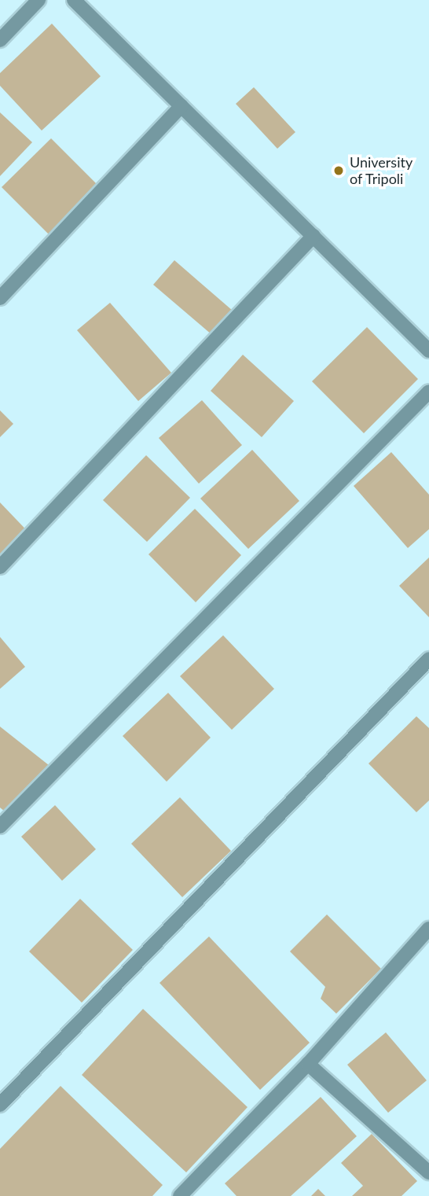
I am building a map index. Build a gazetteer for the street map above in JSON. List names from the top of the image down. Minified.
{"places":["University of Tripoli"]}
